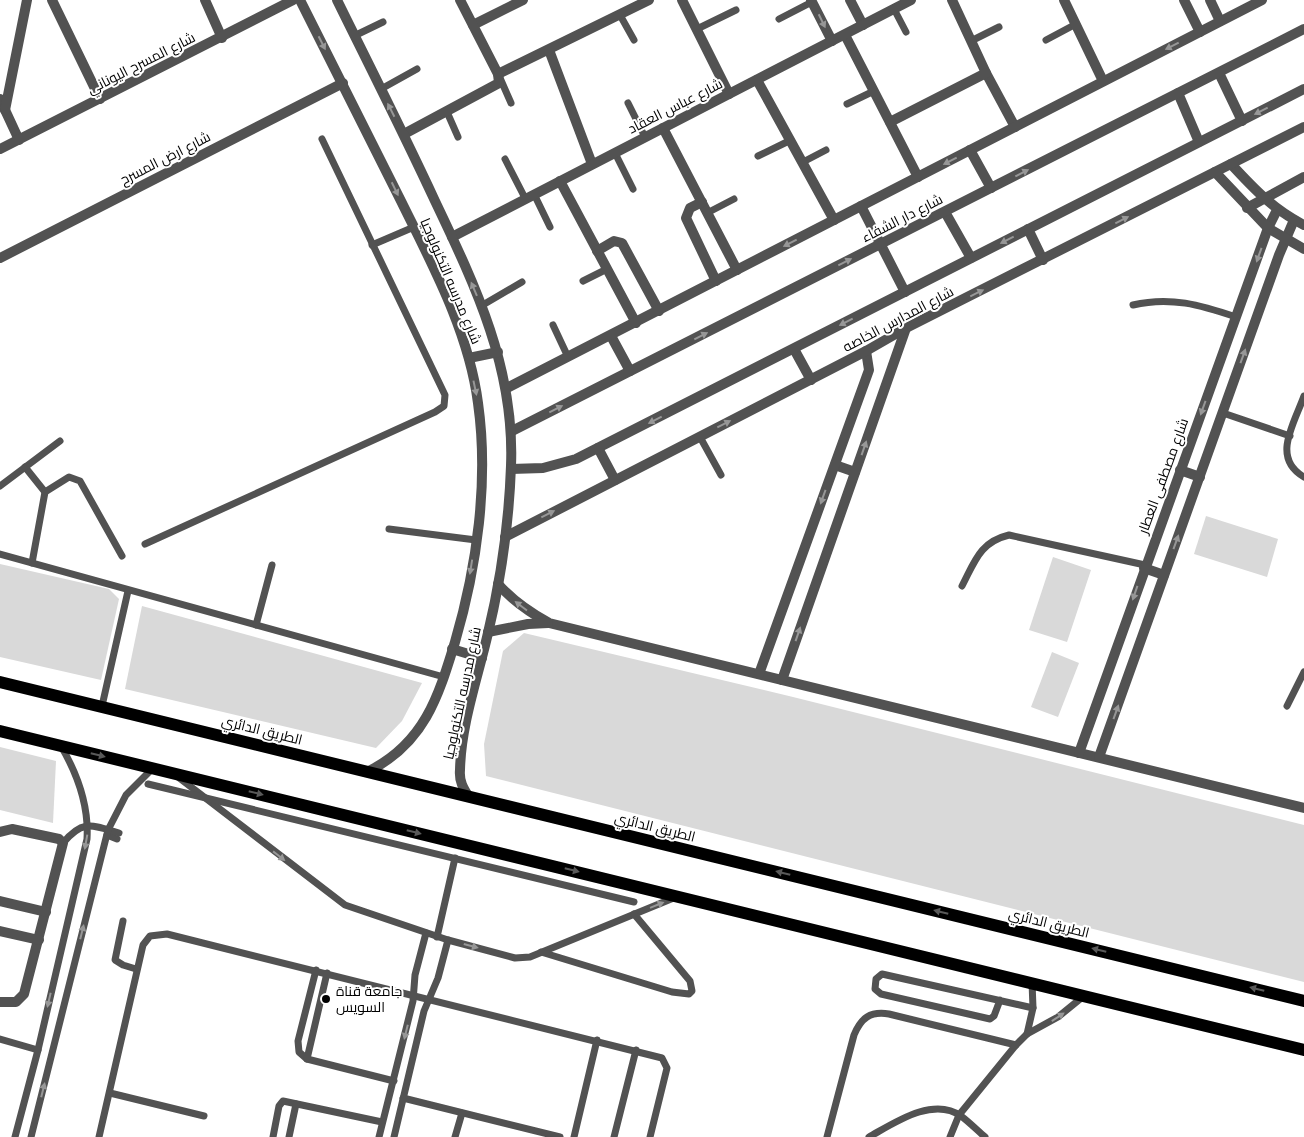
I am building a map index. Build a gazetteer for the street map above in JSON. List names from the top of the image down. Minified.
{"streets":{"main road":["الطريق الدائري"],"street":["شارع المسرح اليوناني","شارع عباس العقاد","شارع ارض المسرح","شارع دار الشفاء","شارع مدرسه التكنولوجيا","شارع المدارس الخاصه","شارع مصطفى العطار"]},"crossings":[["شارع عباس العقاد","شارع مدرسه التكنولوجيا"],["شارع ارض المسرح","شارع مدرسه التكنولوجيا"],["شارع دار الشفاء","شارع مدرسه التكنولوجيا"],["شارع مدرسه التكنولوجيا","شارع المدارس الخاصه"],["شارع مدرسه التكنولوجيا","الطريق الدائري"]],"places":["جامعة قناة السويس"]}
